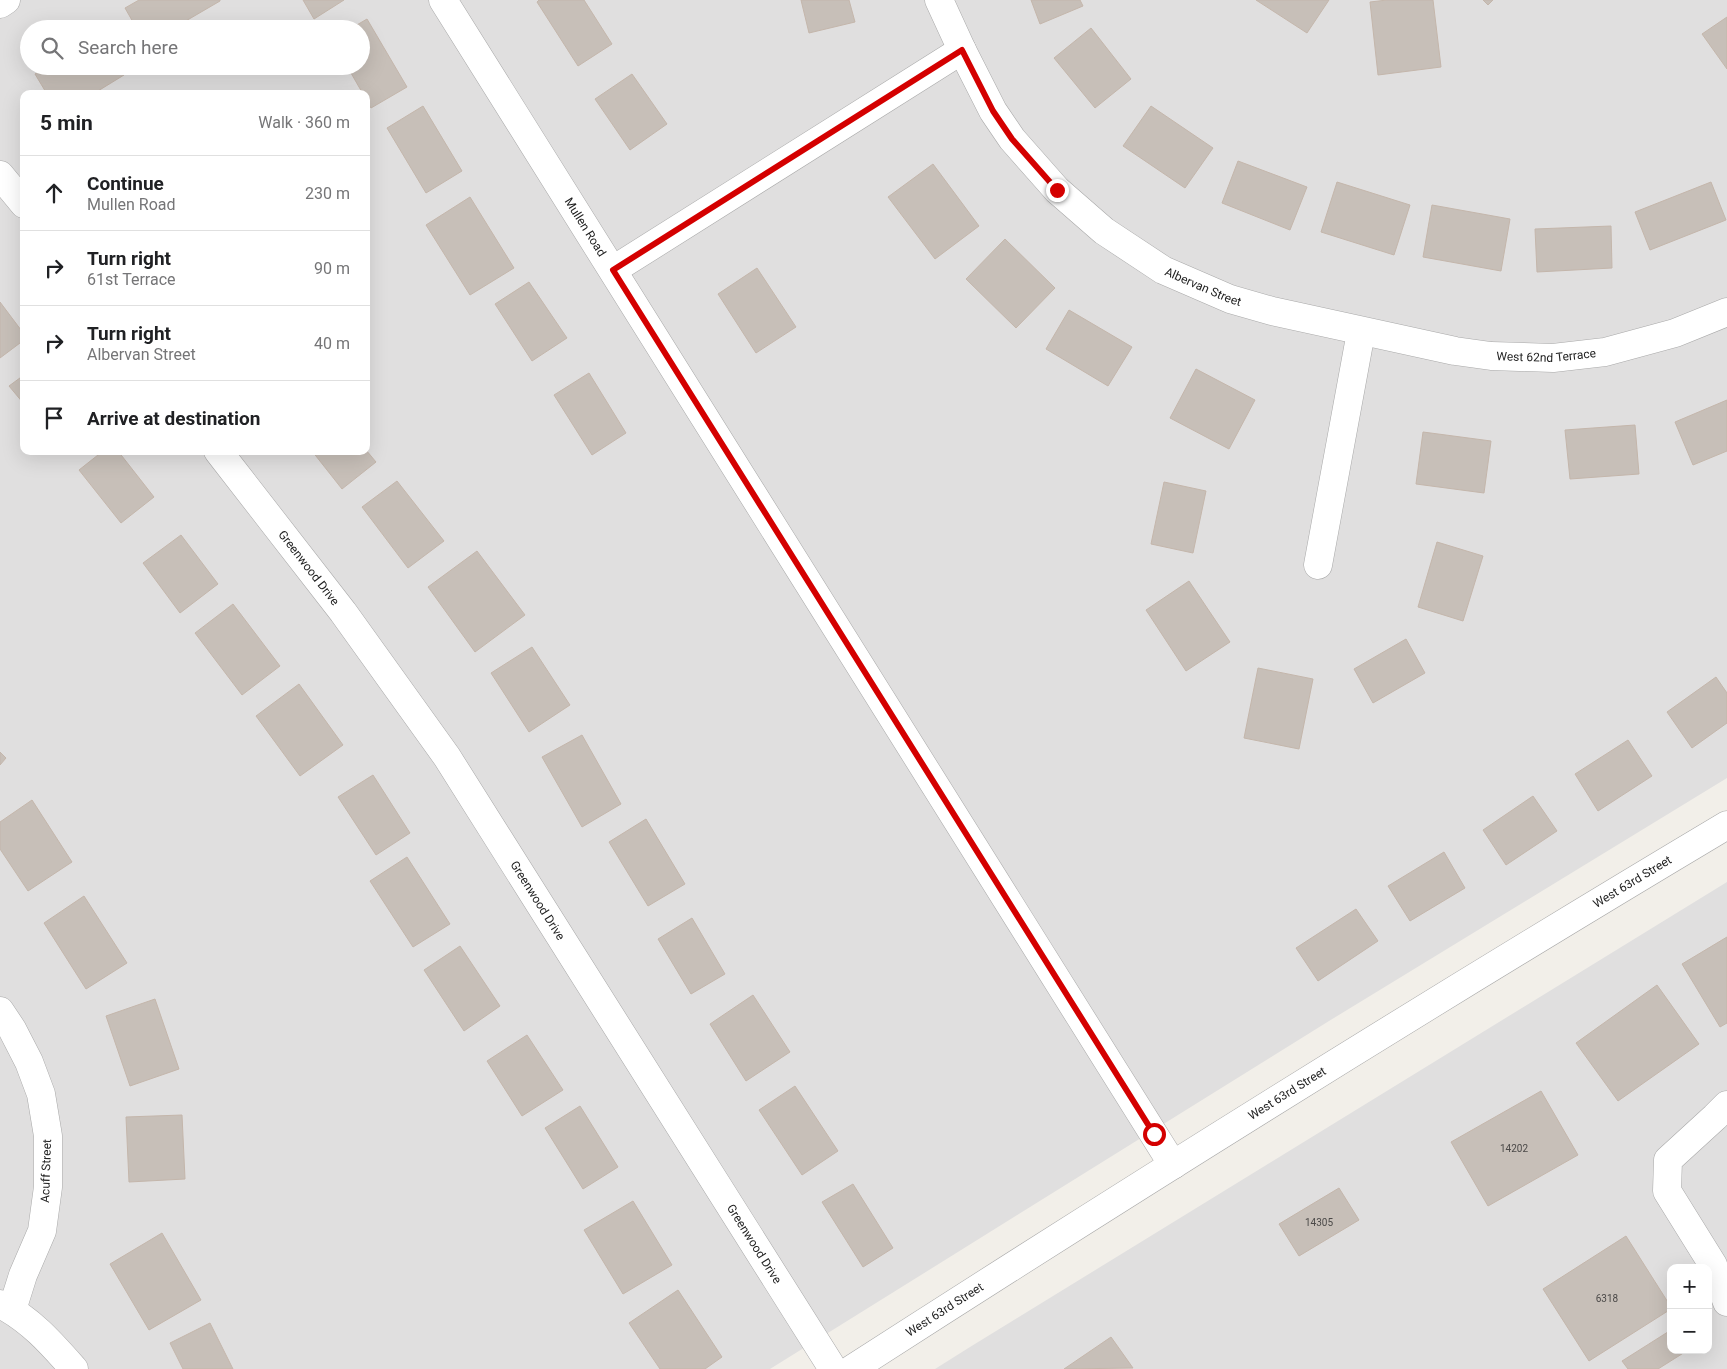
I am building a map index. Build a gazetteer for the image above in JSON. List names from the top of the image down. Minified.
{"streets":{"street":["Mullen Road","Albervan Street","West 62nd Terrace","Greenwood Drive","West 63rd Street","Acuff Street"]},"crossings":[["Mullen Road","West 63rd Street"],["Albervan Street","West 62nd Terrace"]],"house_numbers":["14202","14305","6318"],"page":{"search":"Search here","heading":["5 min","Walk · 360 m"],"list":[["Continue","Mullen Road","230 m"],["Turn right","61st Terrace","90 m"],["Turn right","Albervan Street","40 m"],"Arrive at destination"],"map_buttons":["+","−"]}}
